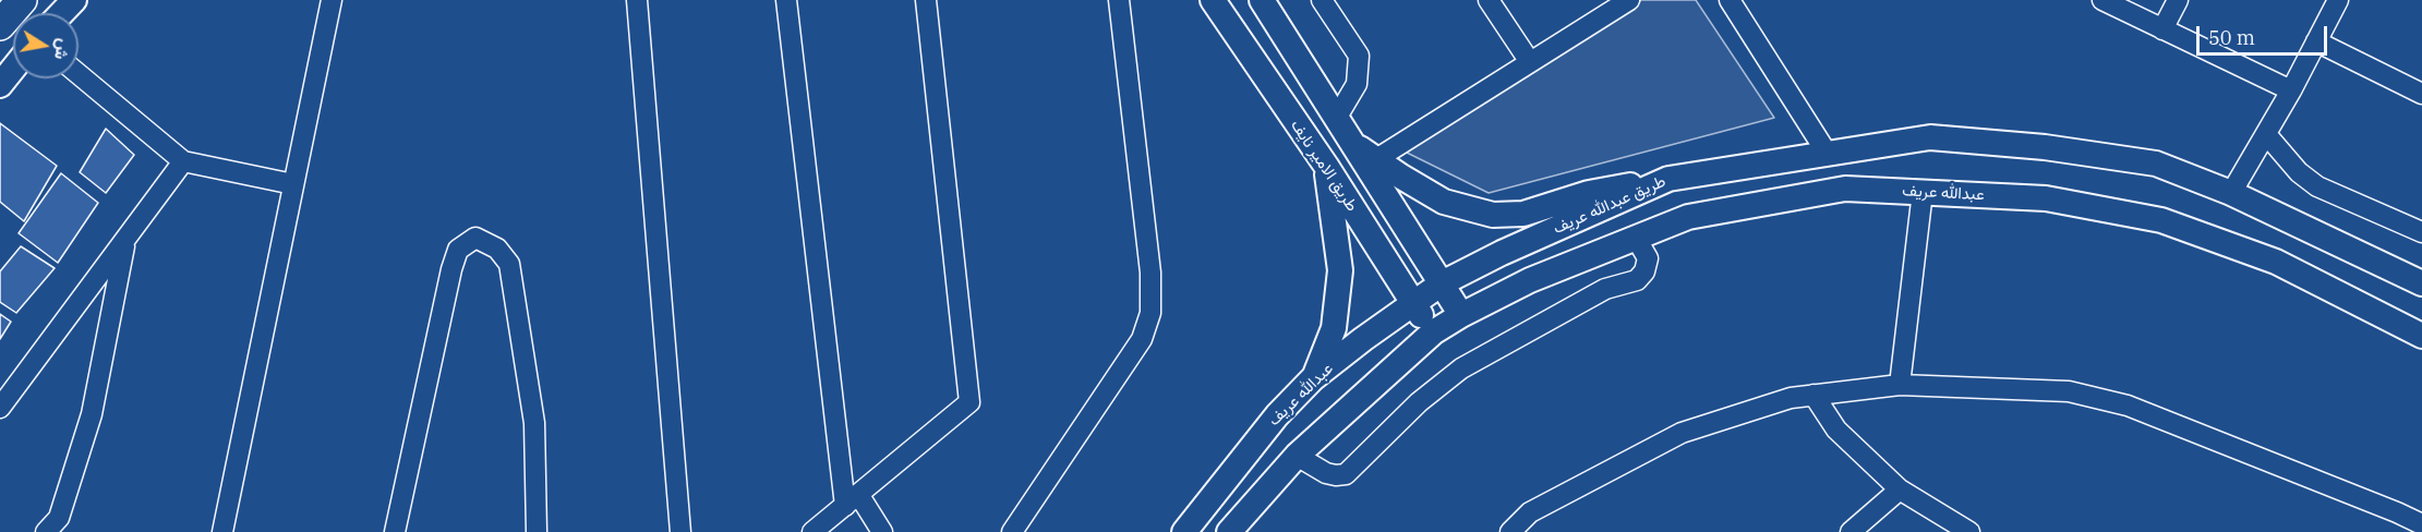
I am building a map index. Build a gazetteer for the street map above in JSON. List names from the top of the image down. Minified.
{"streets":{"main road":["طريق الامير نايف","عبدالله عريف","طريق عبدالله عريف"]},"crossings":[["طريق الامير نايف","عبدالله عريف"],["عبدالله عريف","طريق عبدالله عريف"]],"scale_bar":"50 m","north":"right"}
